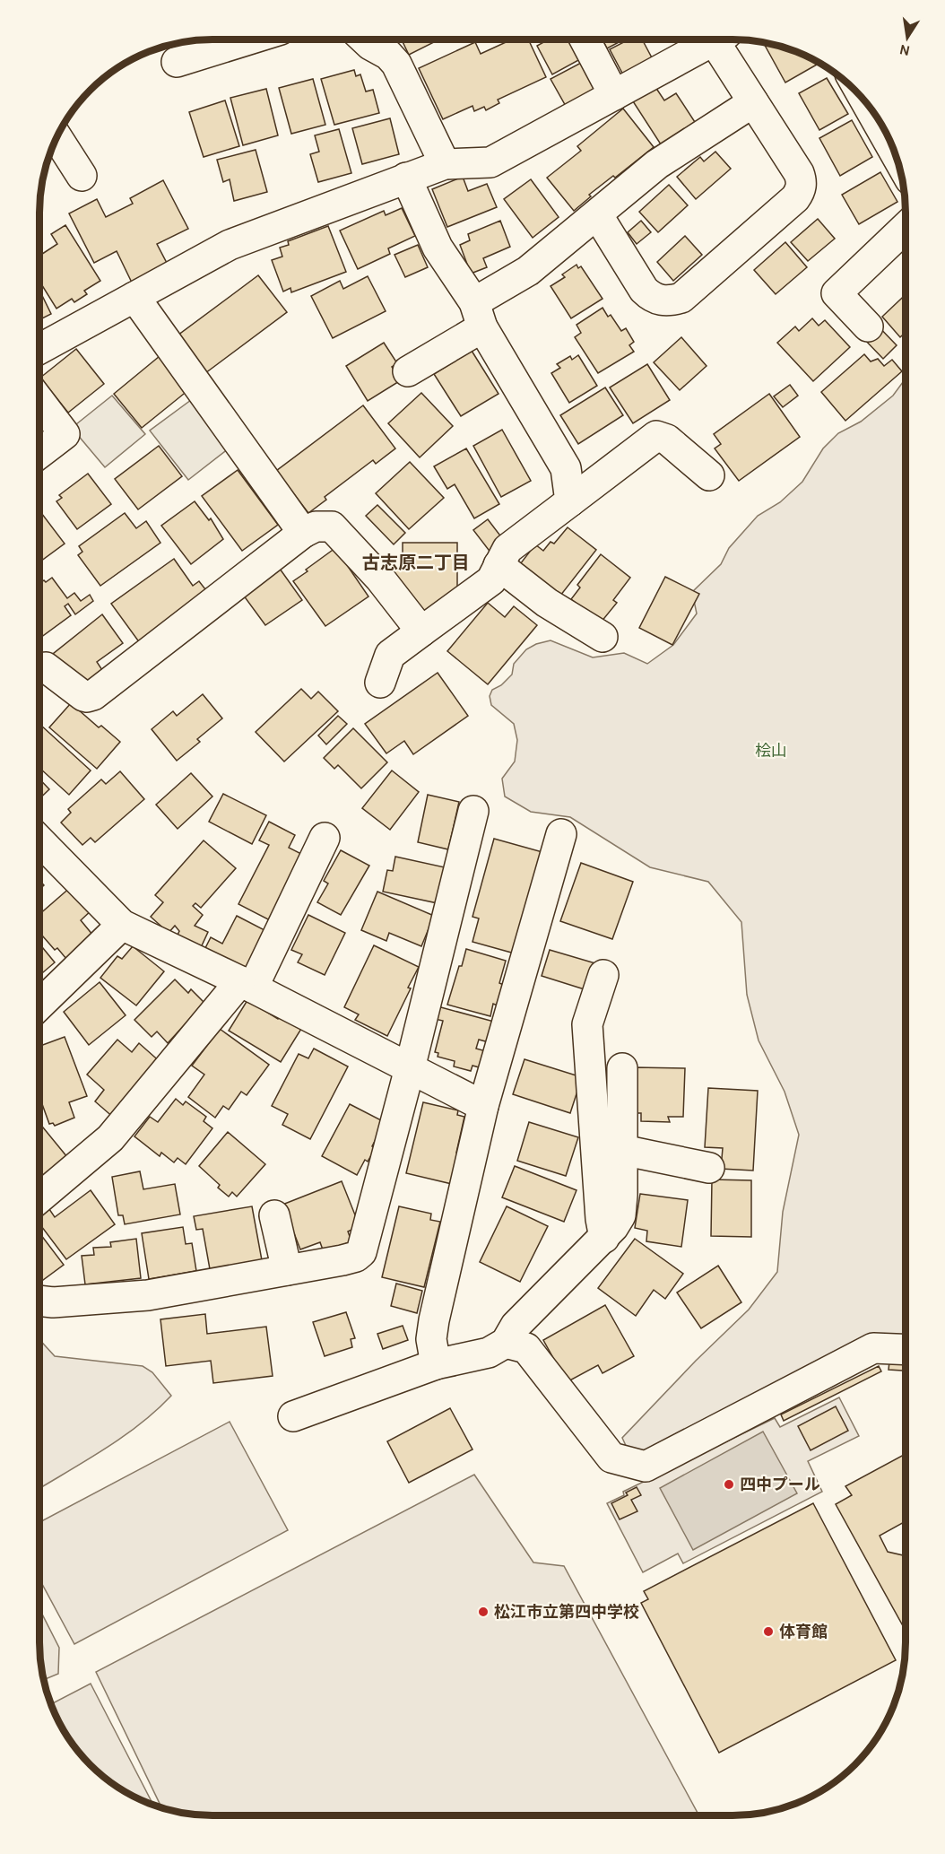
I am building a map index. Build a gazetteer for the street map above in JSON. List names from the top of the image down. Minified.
{"districts":["古志原二丁目"],"parks":["桧山"],"places":["四中プール","松江市立第四中学校","体育館"],"north":"bottom"}
